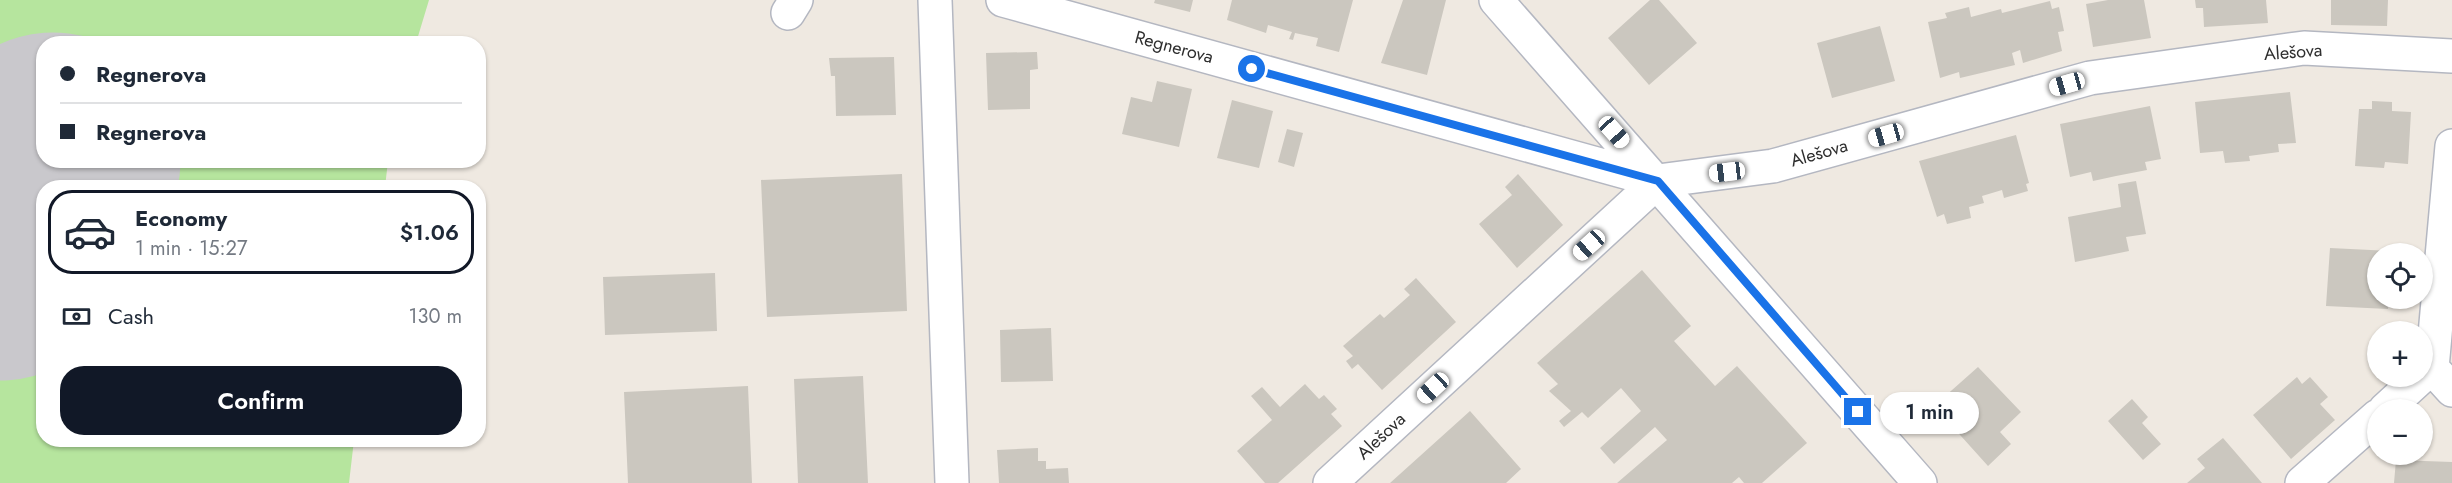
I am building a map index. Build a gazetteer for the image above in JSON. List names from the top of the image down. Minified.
{"streets":{"street":["Regnerova","Alešova"]},"crossings":[["Regnerova","Alešova"]],"page":{"banner":["Regnerova","Regnerova"],"list":[{"name":"Economy","note":"1 min · 15:27","value":"$1.06"}],"map_buttons":["+","−"],"pay":["Cash","130 m"],"buttons":"Confirm","bubble":"1 min"}}
